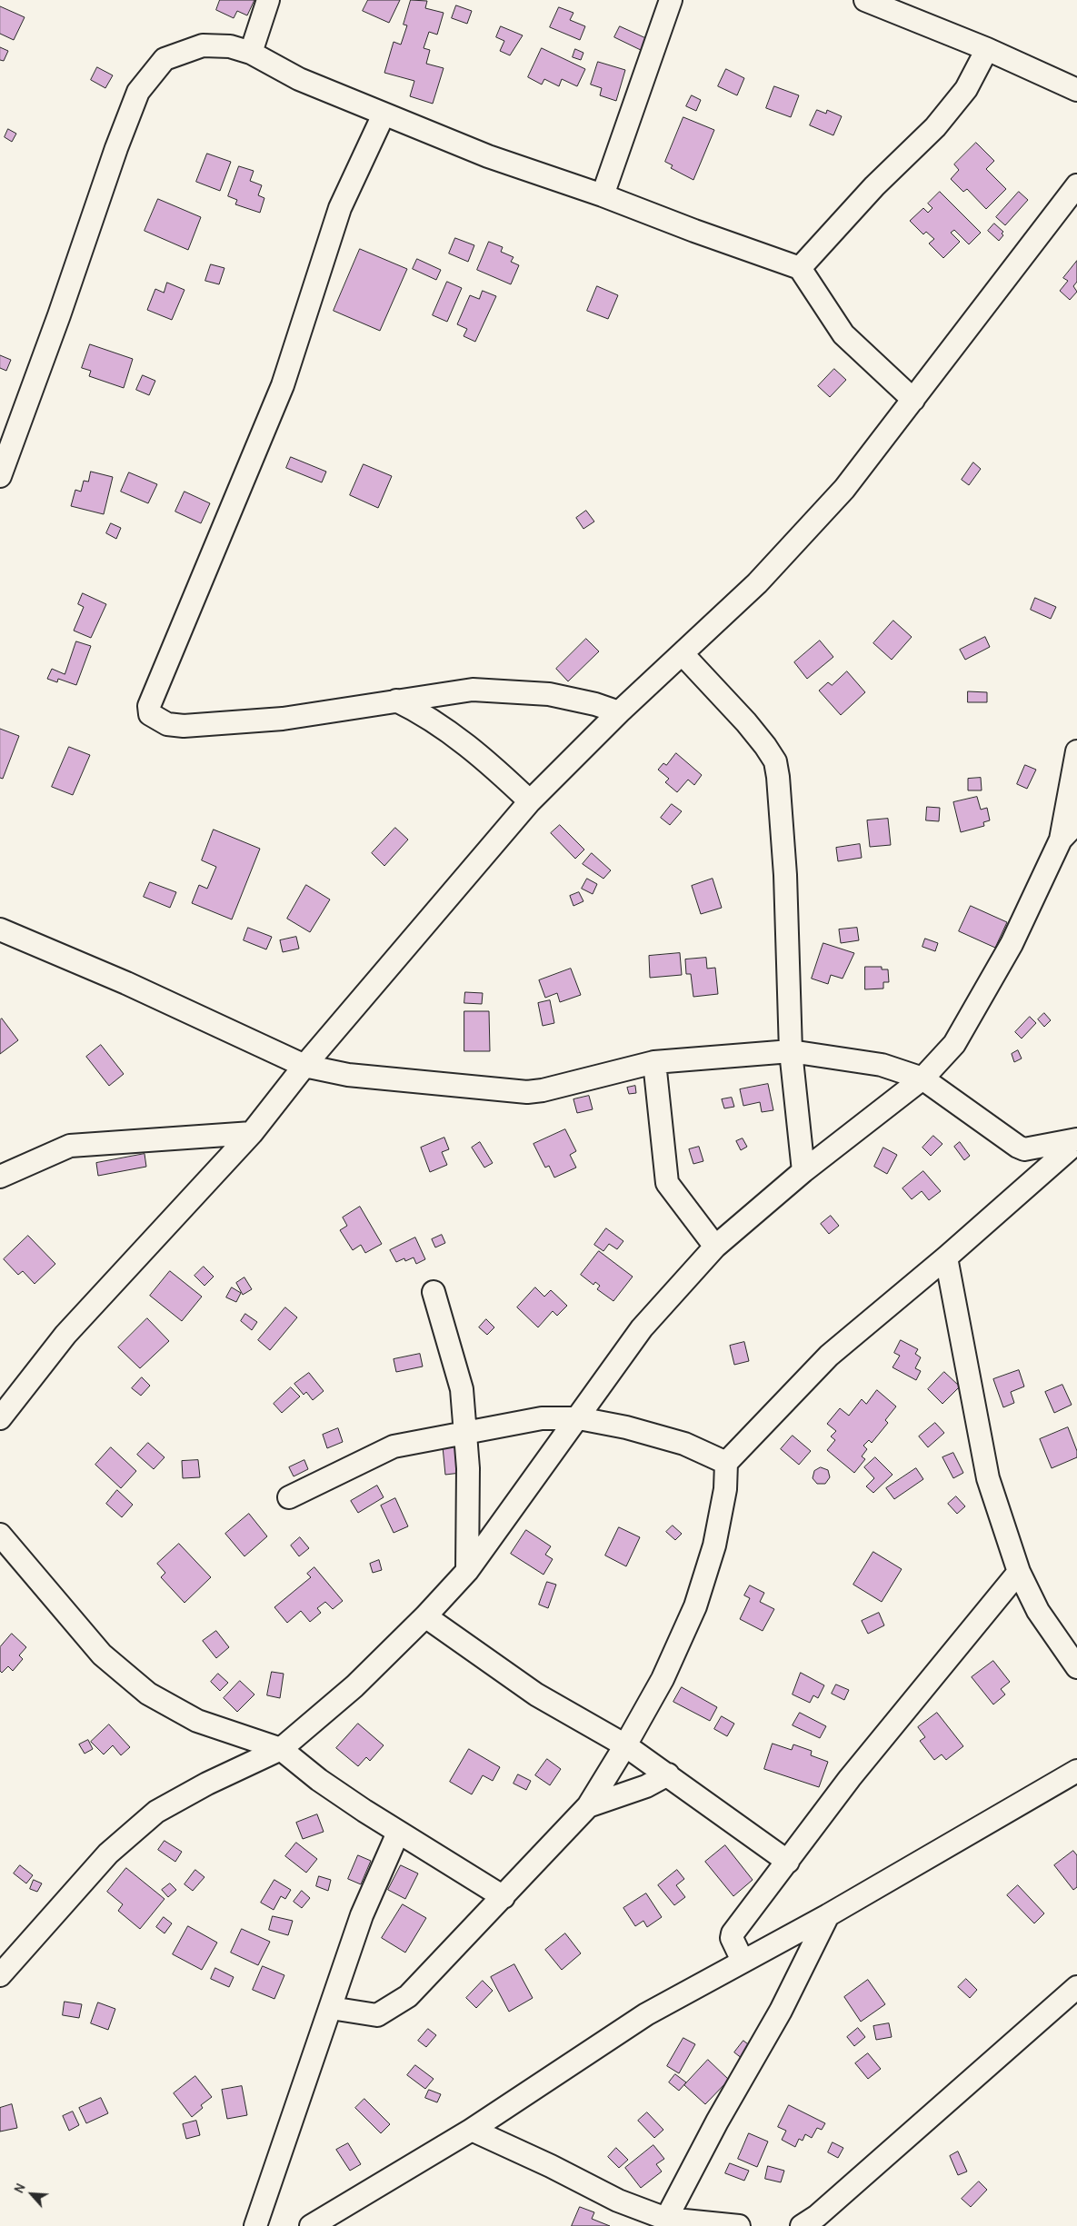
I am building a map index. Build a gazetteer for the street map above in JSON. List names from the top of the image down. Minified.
{"north":"top left"}
